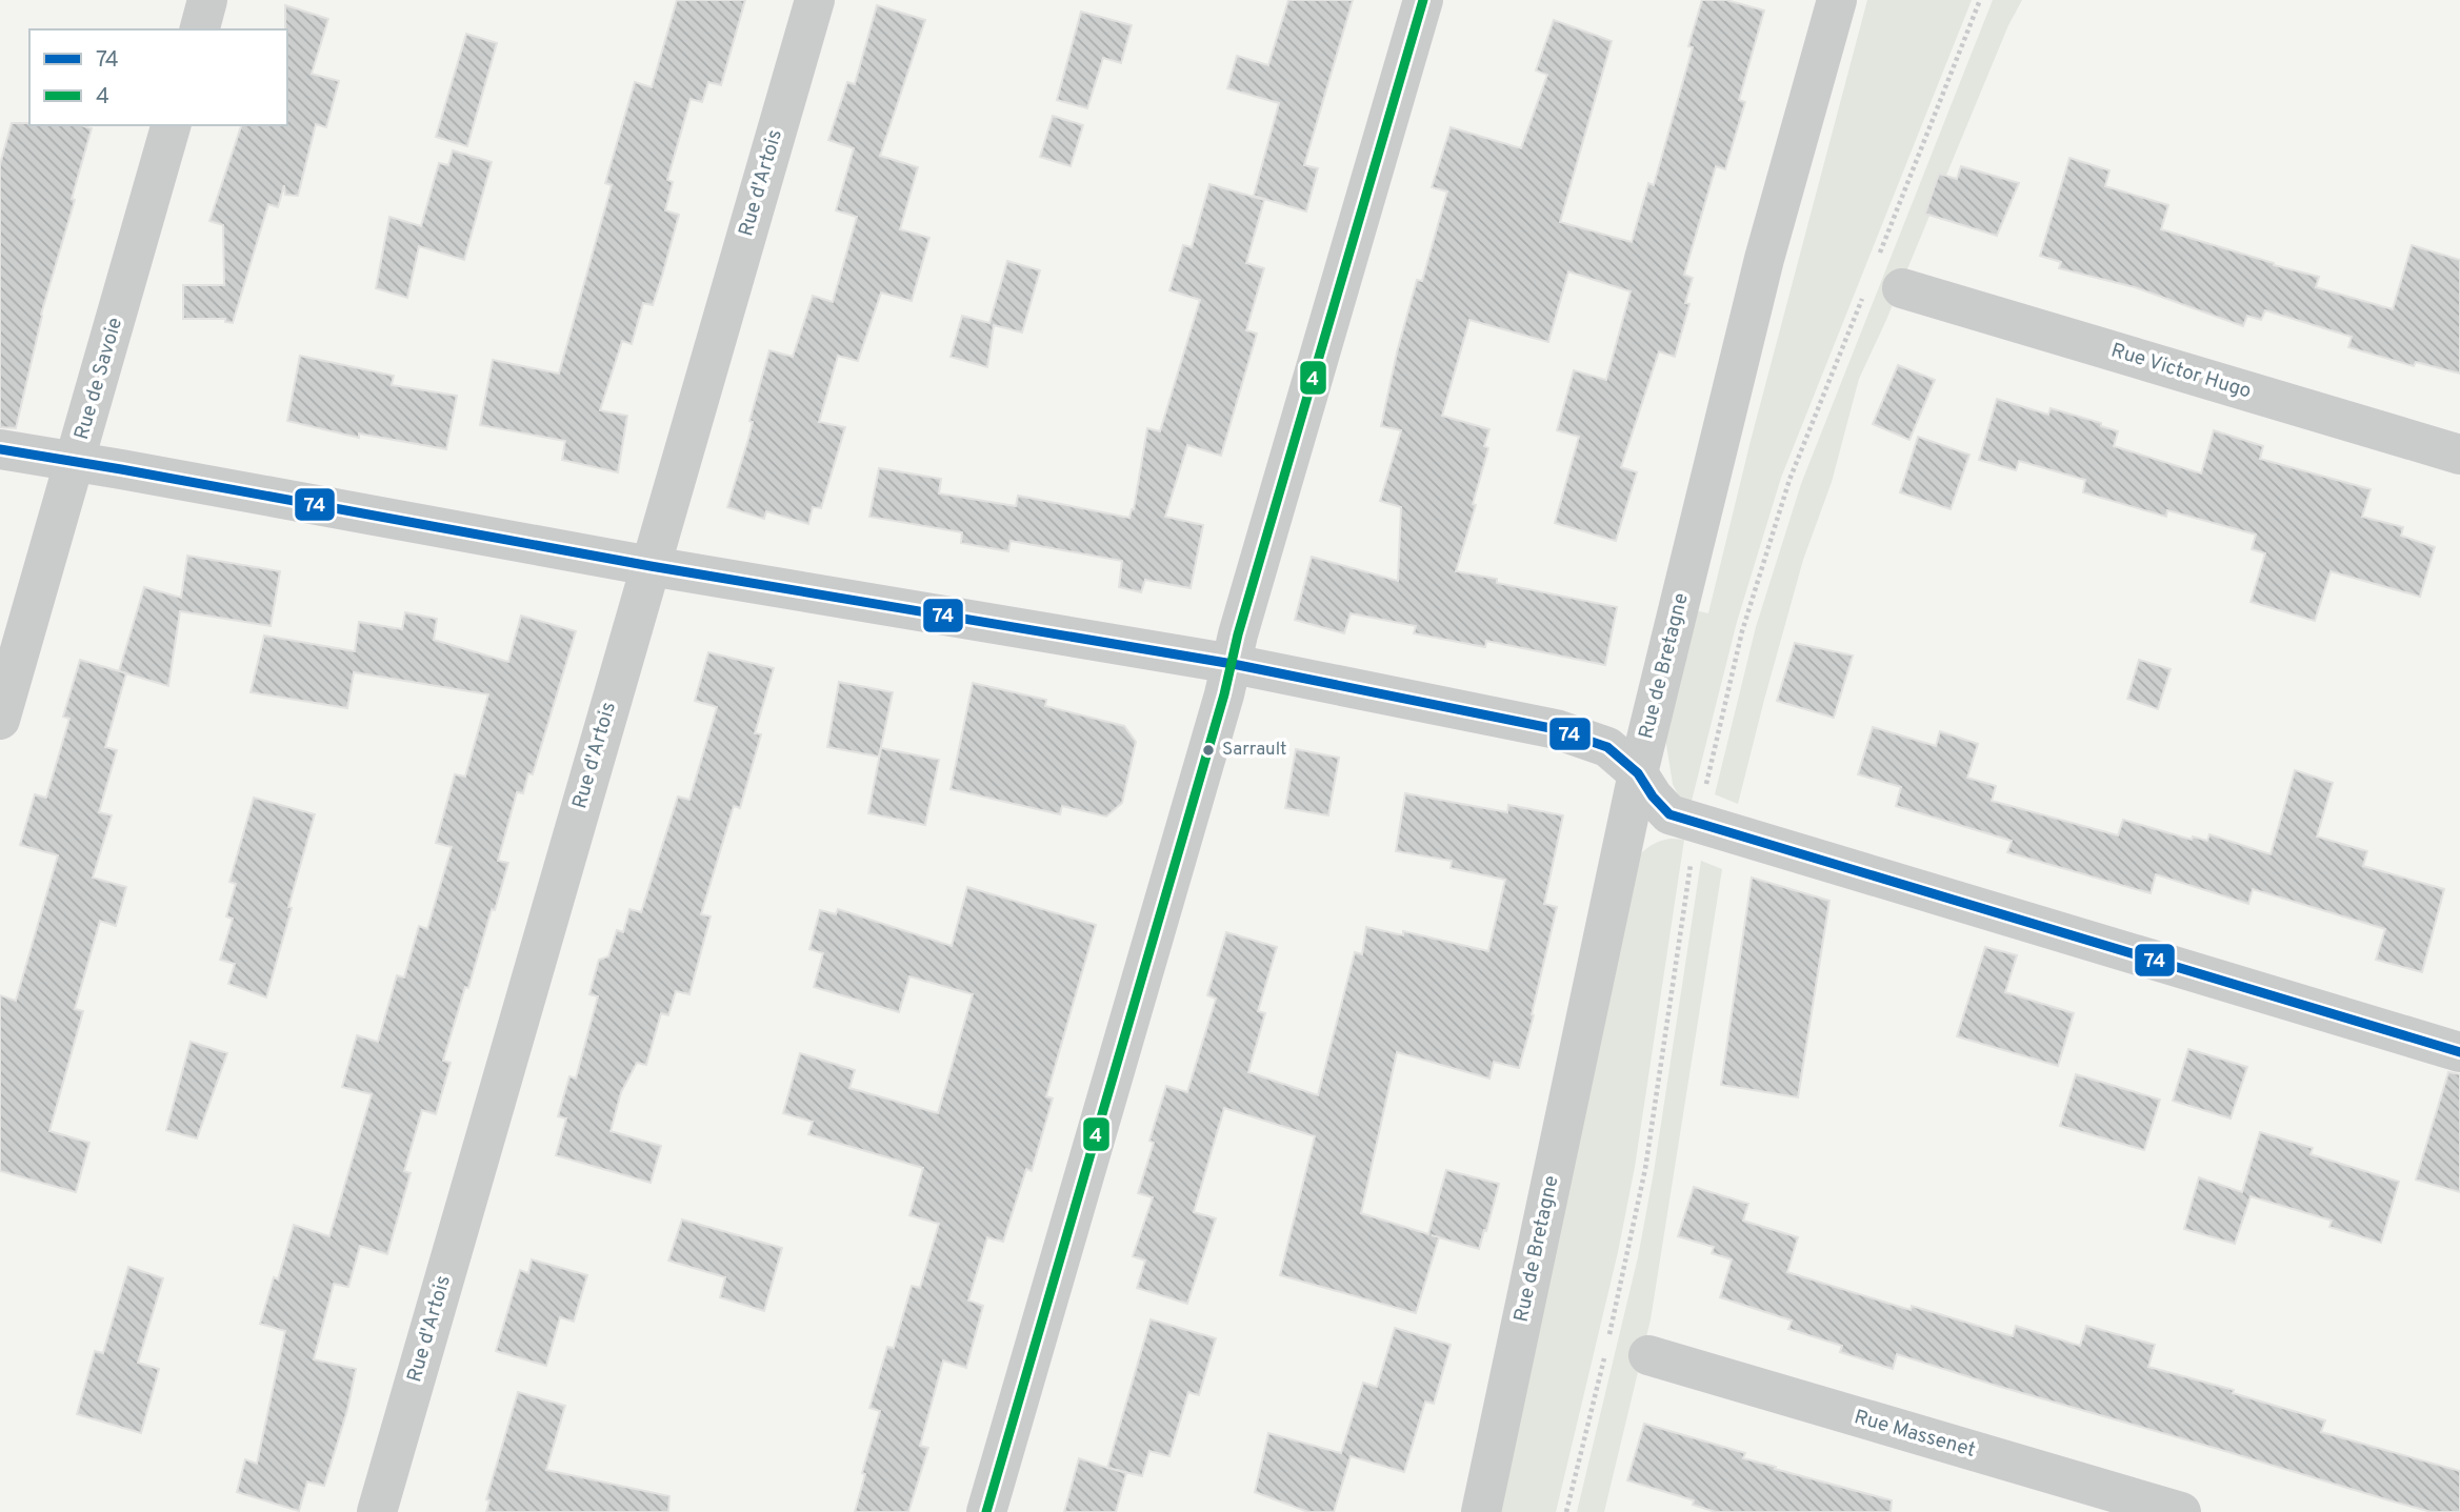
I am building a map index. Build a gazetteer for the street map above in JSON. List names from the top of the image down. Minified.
{"streets":{"street":["Rue d'Artois","Rue Victor Hugo","Rue de Savoie","Rue de Bretagne","Rue Massenet"]},"places":["Sarrault"],"lines":["transit line 4","transit line 74"],"legend":["74","4"]}
